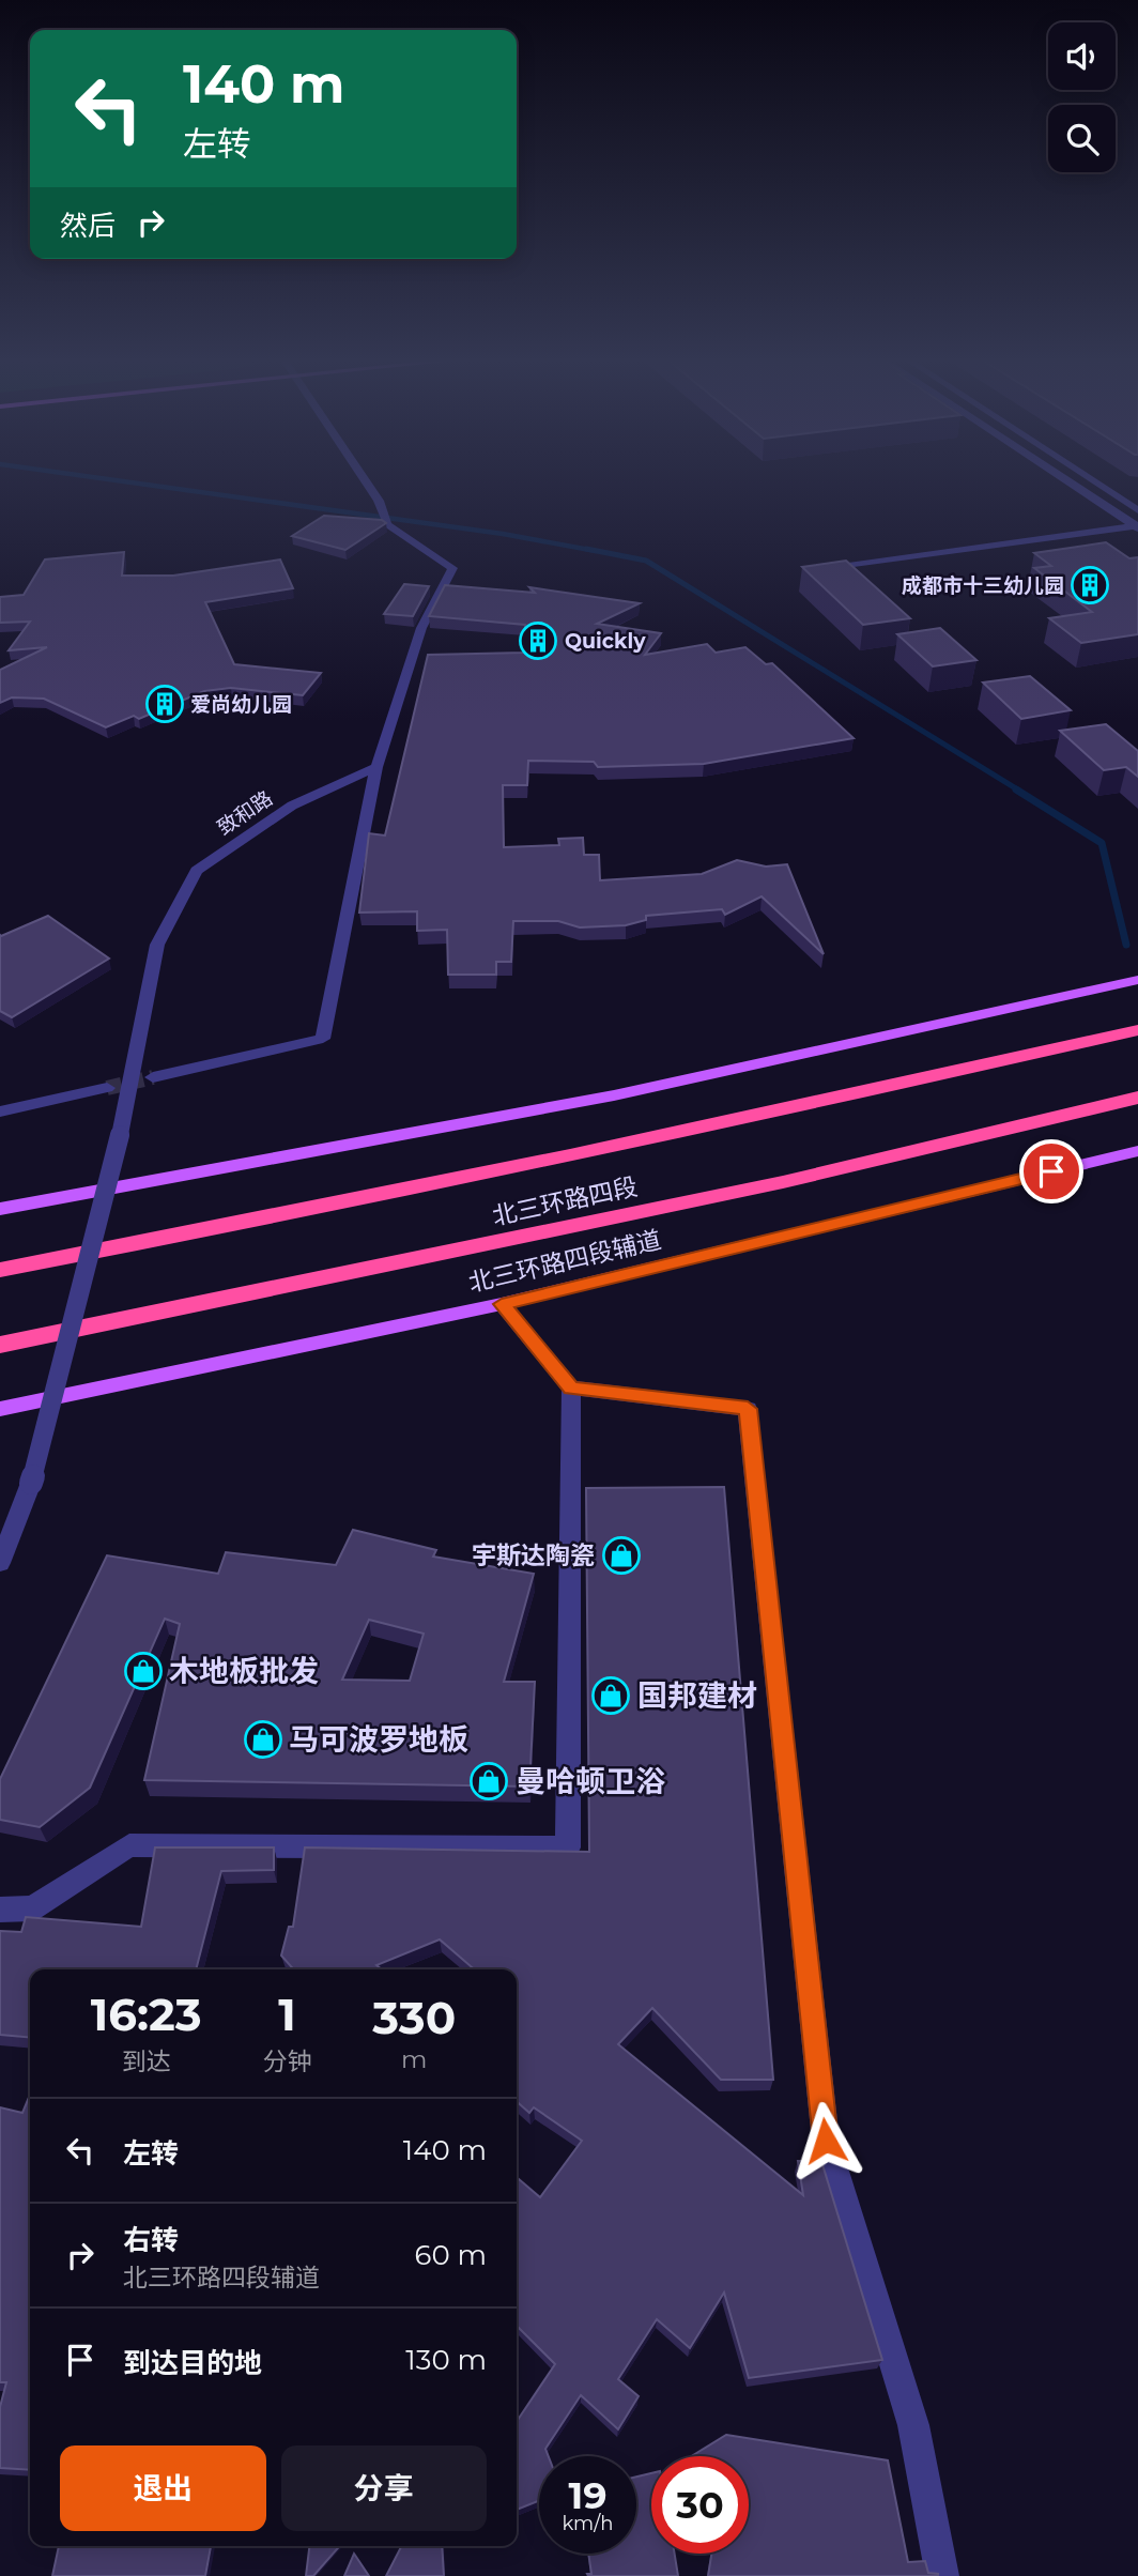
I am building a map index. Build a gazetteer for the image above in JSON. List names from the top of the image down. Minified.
{"streets":{"highway":["北三环路四段"],"main road":["北三环路四段辅道"],"street":["致和路"]},"places":{"building":["成都市十三幼儿园","Quickly","爱尚幼儿园"],"shop":["宇斯达陶瓷","木地板批发","国邦建材","马可波罗地板","曼哈顿卫浴"]},"page":{"turn":["140 m","左转"],"then":"然后","eta":["16:23","到达","1","分钟","330","m"],"list":[{"name":"左转","value":"140 m"},{"name":"右转","note":"北三环路四段辅道","value":"60 m"},{"name":"到达目的地","value":"130 m"}],"buttons":["退出","分享"],"speed":"19 km/h","limit":"30"}}
